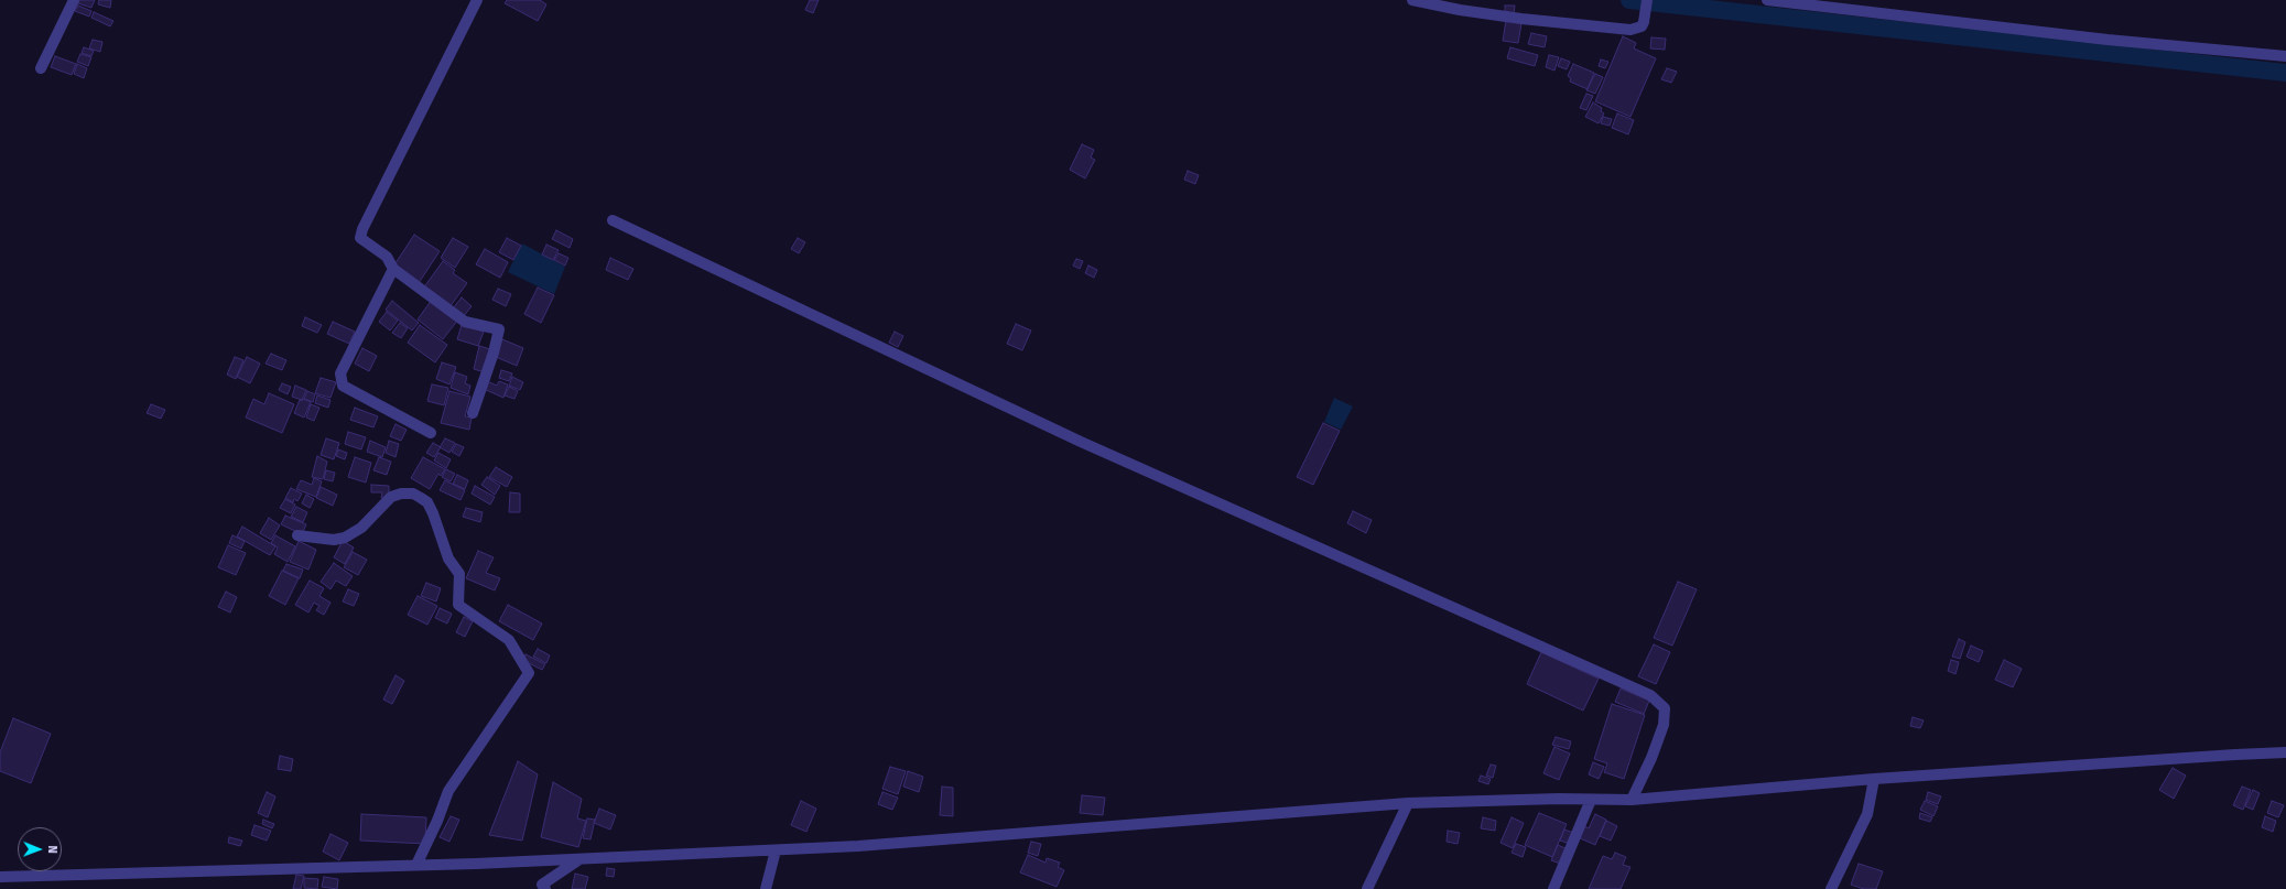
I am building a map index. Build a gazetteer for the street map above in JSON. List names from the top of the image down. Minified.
{"north":"right"}
